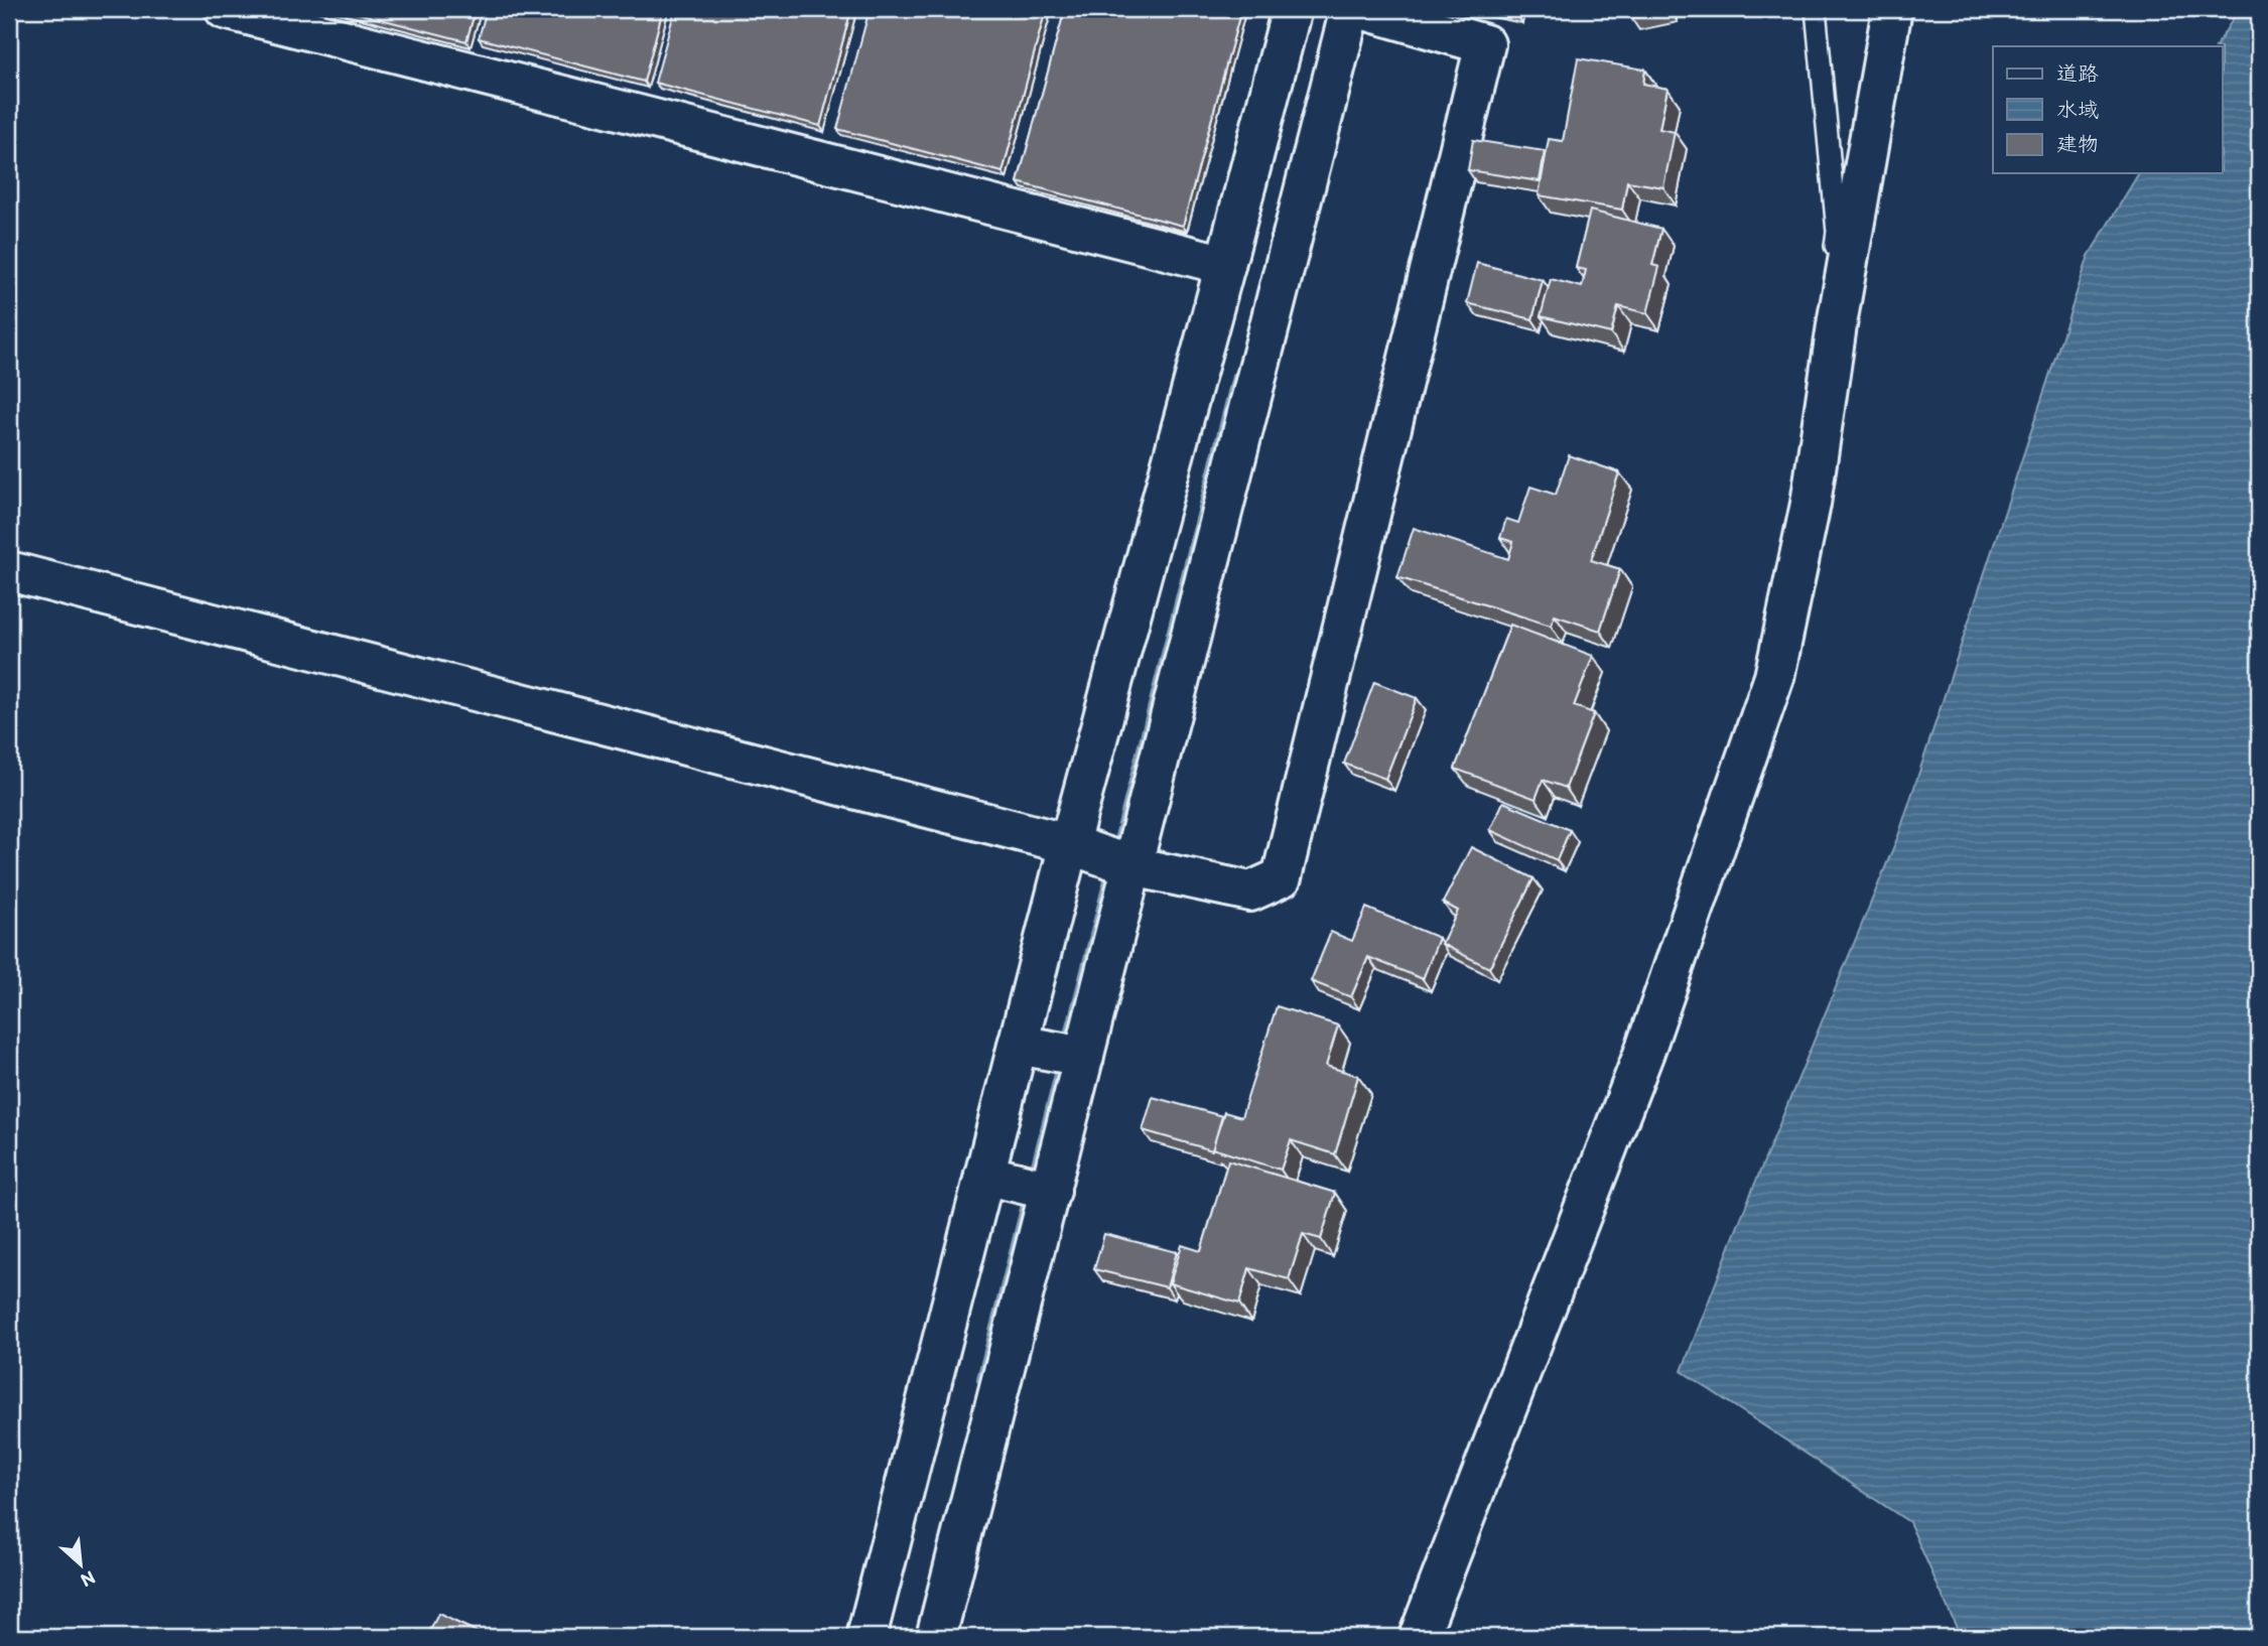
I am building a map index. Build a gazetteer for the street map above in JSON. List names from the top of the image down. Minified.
{"legend":["道路","水域","建物"],"north":"bottom right"}
